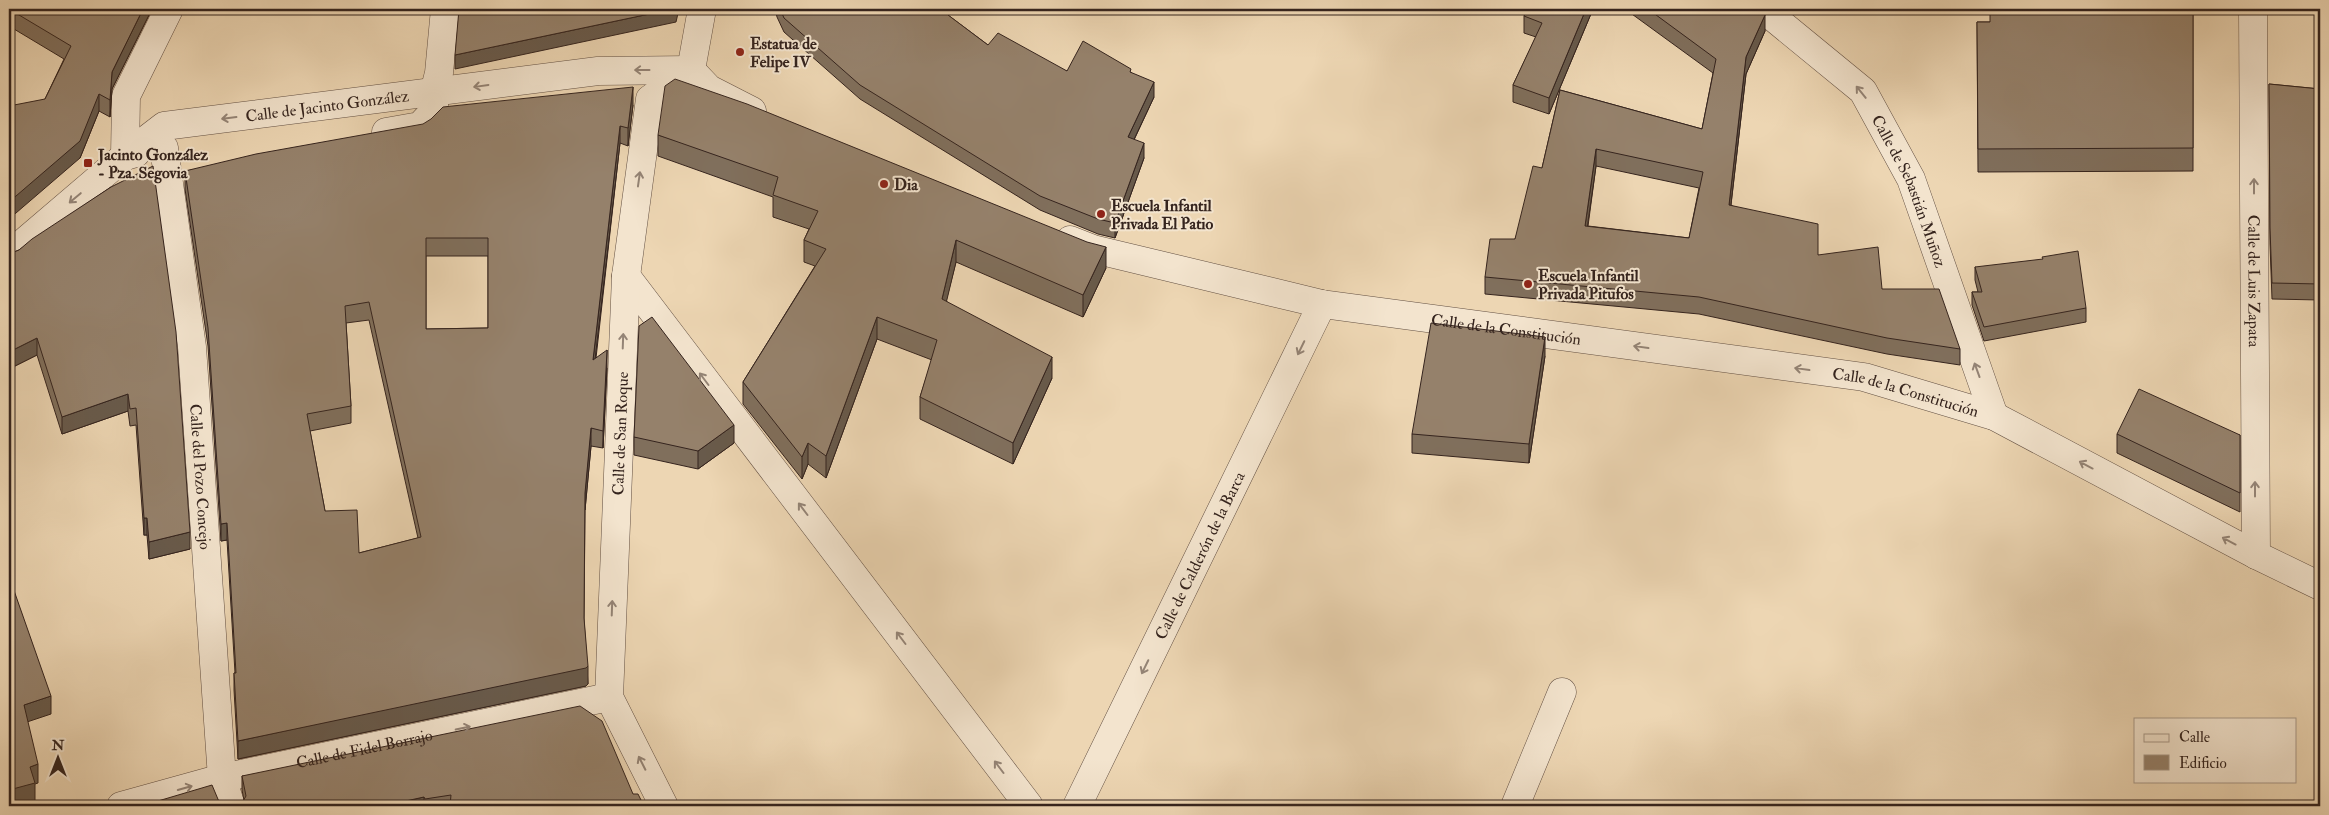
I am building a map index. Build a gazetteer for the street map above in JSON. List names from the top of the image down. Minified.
{"streets":{"street":["Calle de Jacinto González","Calle de Sebastián Muñoz","Calle de Luis Zapata","Calle de la Constitución","Calle de San Roque","Calle del Pozo Concejo","Calle de Calderón de la Barca","Calle de Fidel Borrajo"]},"crossings":[["Calle de Jacinto González","Calle de San Roque"],["Calle de Sebastián Muñoz","Calle de la Constitución"],["Calle de Luis Zapata","Calle de la Constitución"],["Calle de la Constitución","Calle de Calderón de la Barca"],["Calle de San Roque","Calle de Fidel Borrajo"],["Calle del Pozo Concejo","Calle de Fidel Borrajo"]],"one_way":["Calle de Jacinto González","Calle de Sebastián Muñoz","Calle de Luis Zapata","Calle de la Constitución","Calle de San Roque","Calle de Calderón de la Barca","Calle de Fidel Borrajo"],"places":{"other":["Estatua de Felipe IV","Dia","Escuela Infantil Privada El Patio","Escuela Infantil Privada Pitufos"],"transit":["Jacinto González - Pza. Segovia"]},"legend":["Calle","Edificio"],"north":"top"}
